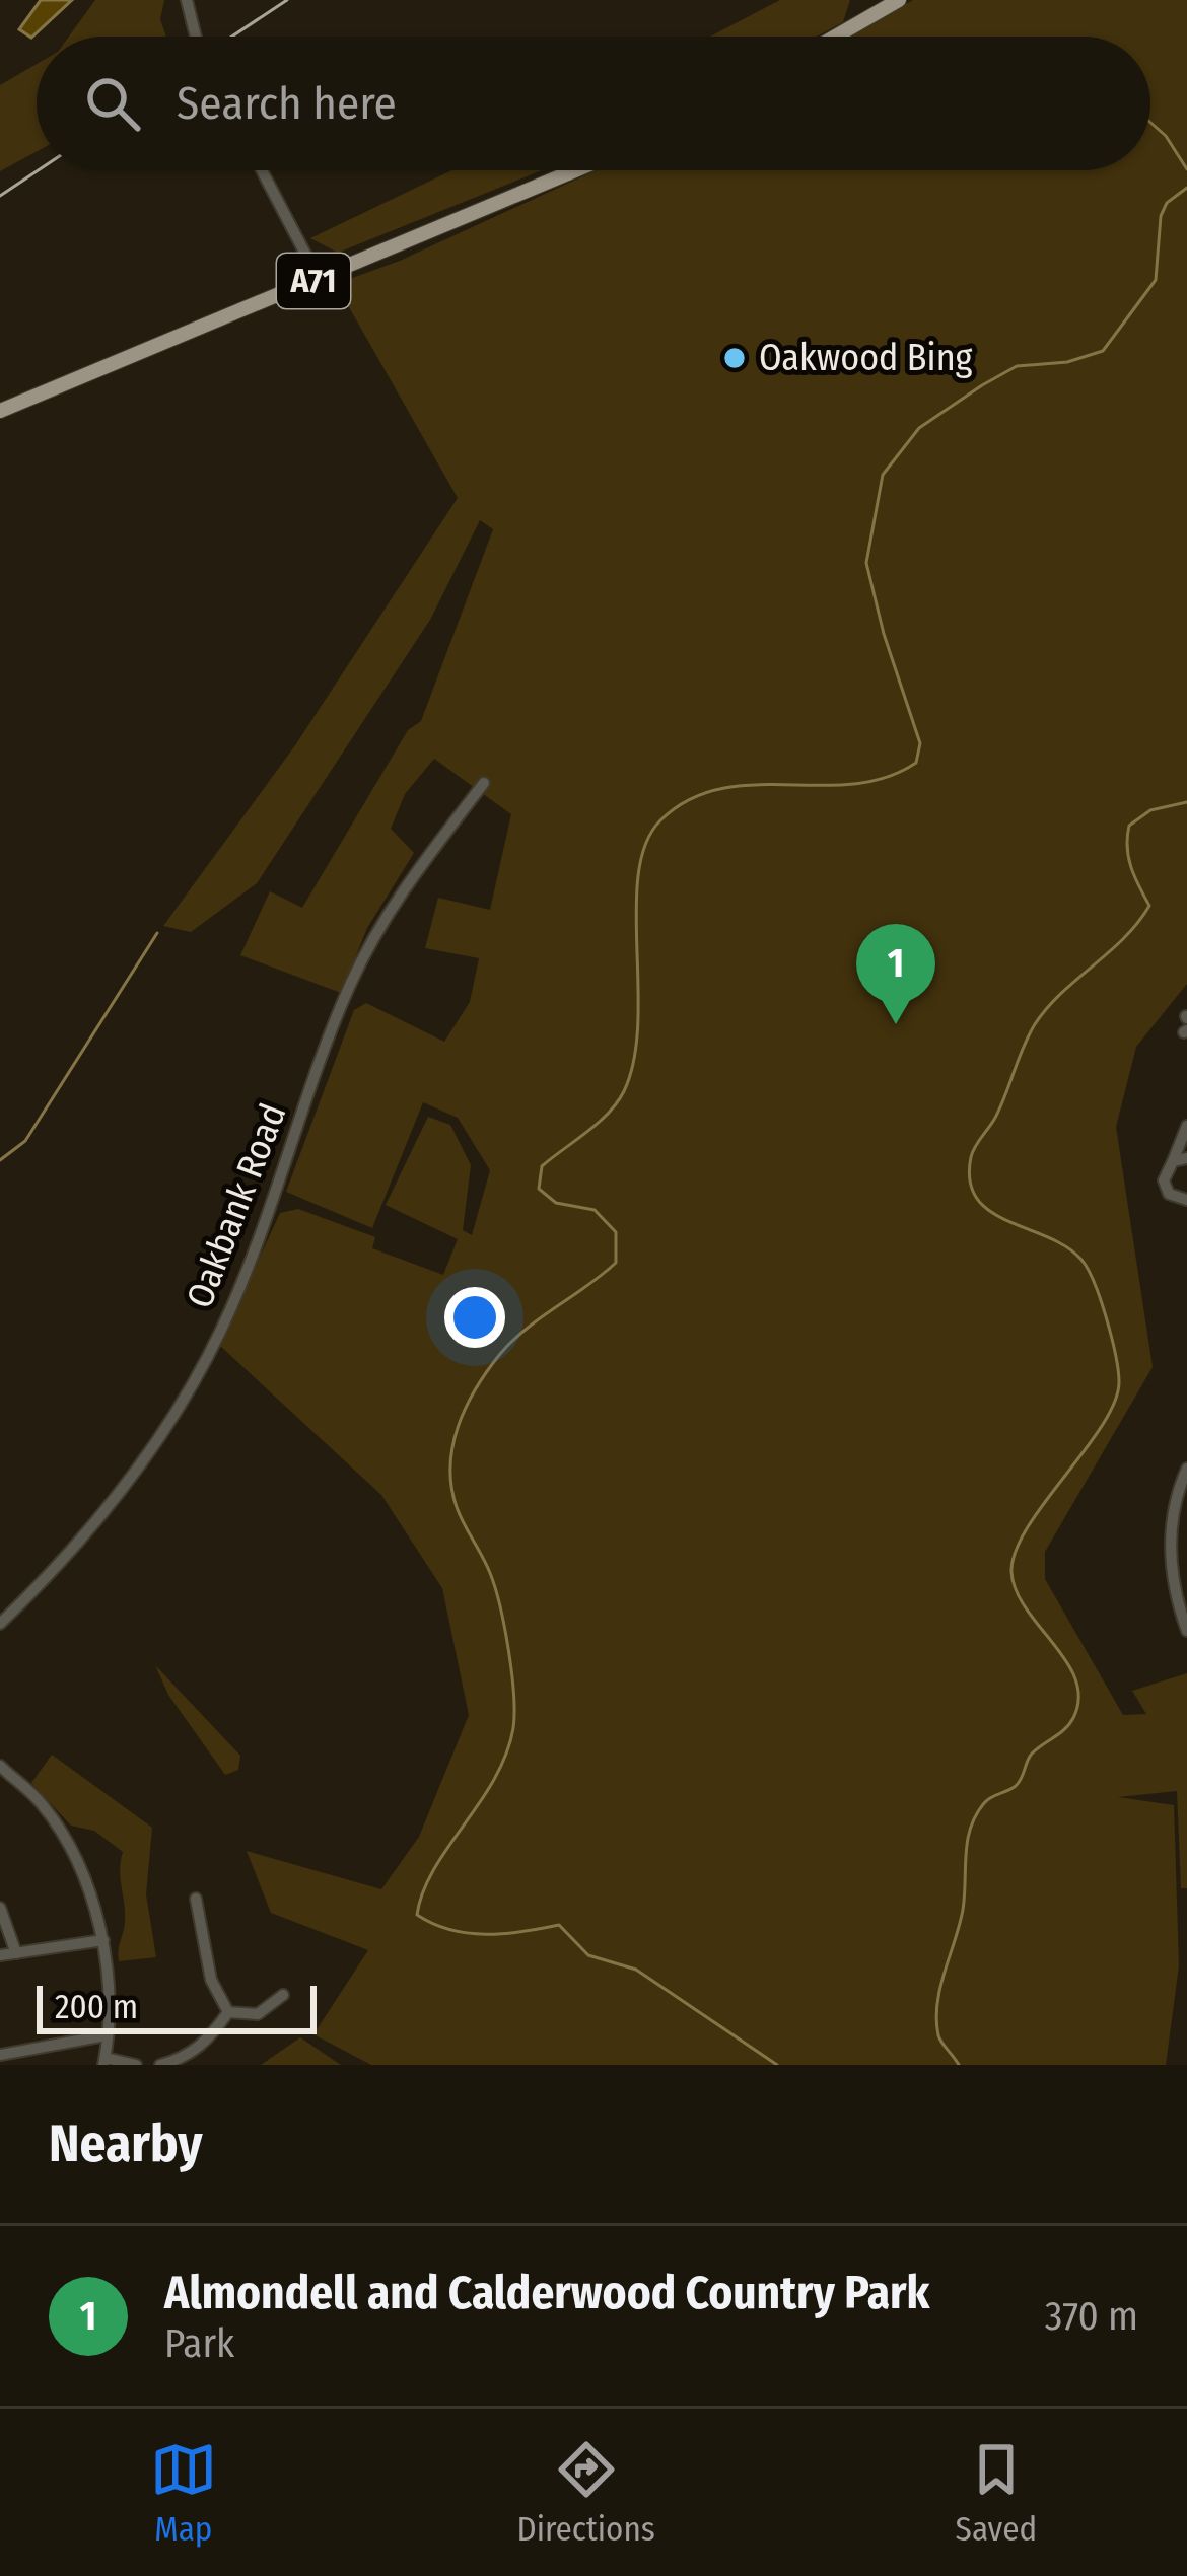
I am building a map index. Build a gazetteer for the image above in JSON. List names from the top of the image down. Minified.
{"streets":{"main road":["A71"],"street":["Oakbank Road"]},"places":["Oakwood Bing"],"scale_bar":"200 m","page":{"search":"Search here","pins":"1","scale":"200 m","heading":"Nearby","list":[{"mark":"1","name":"Almondell and Calderwood Country Park","note":"Park","value":"370 m"}],"nav":["Map","Directions","Saved"]}}
